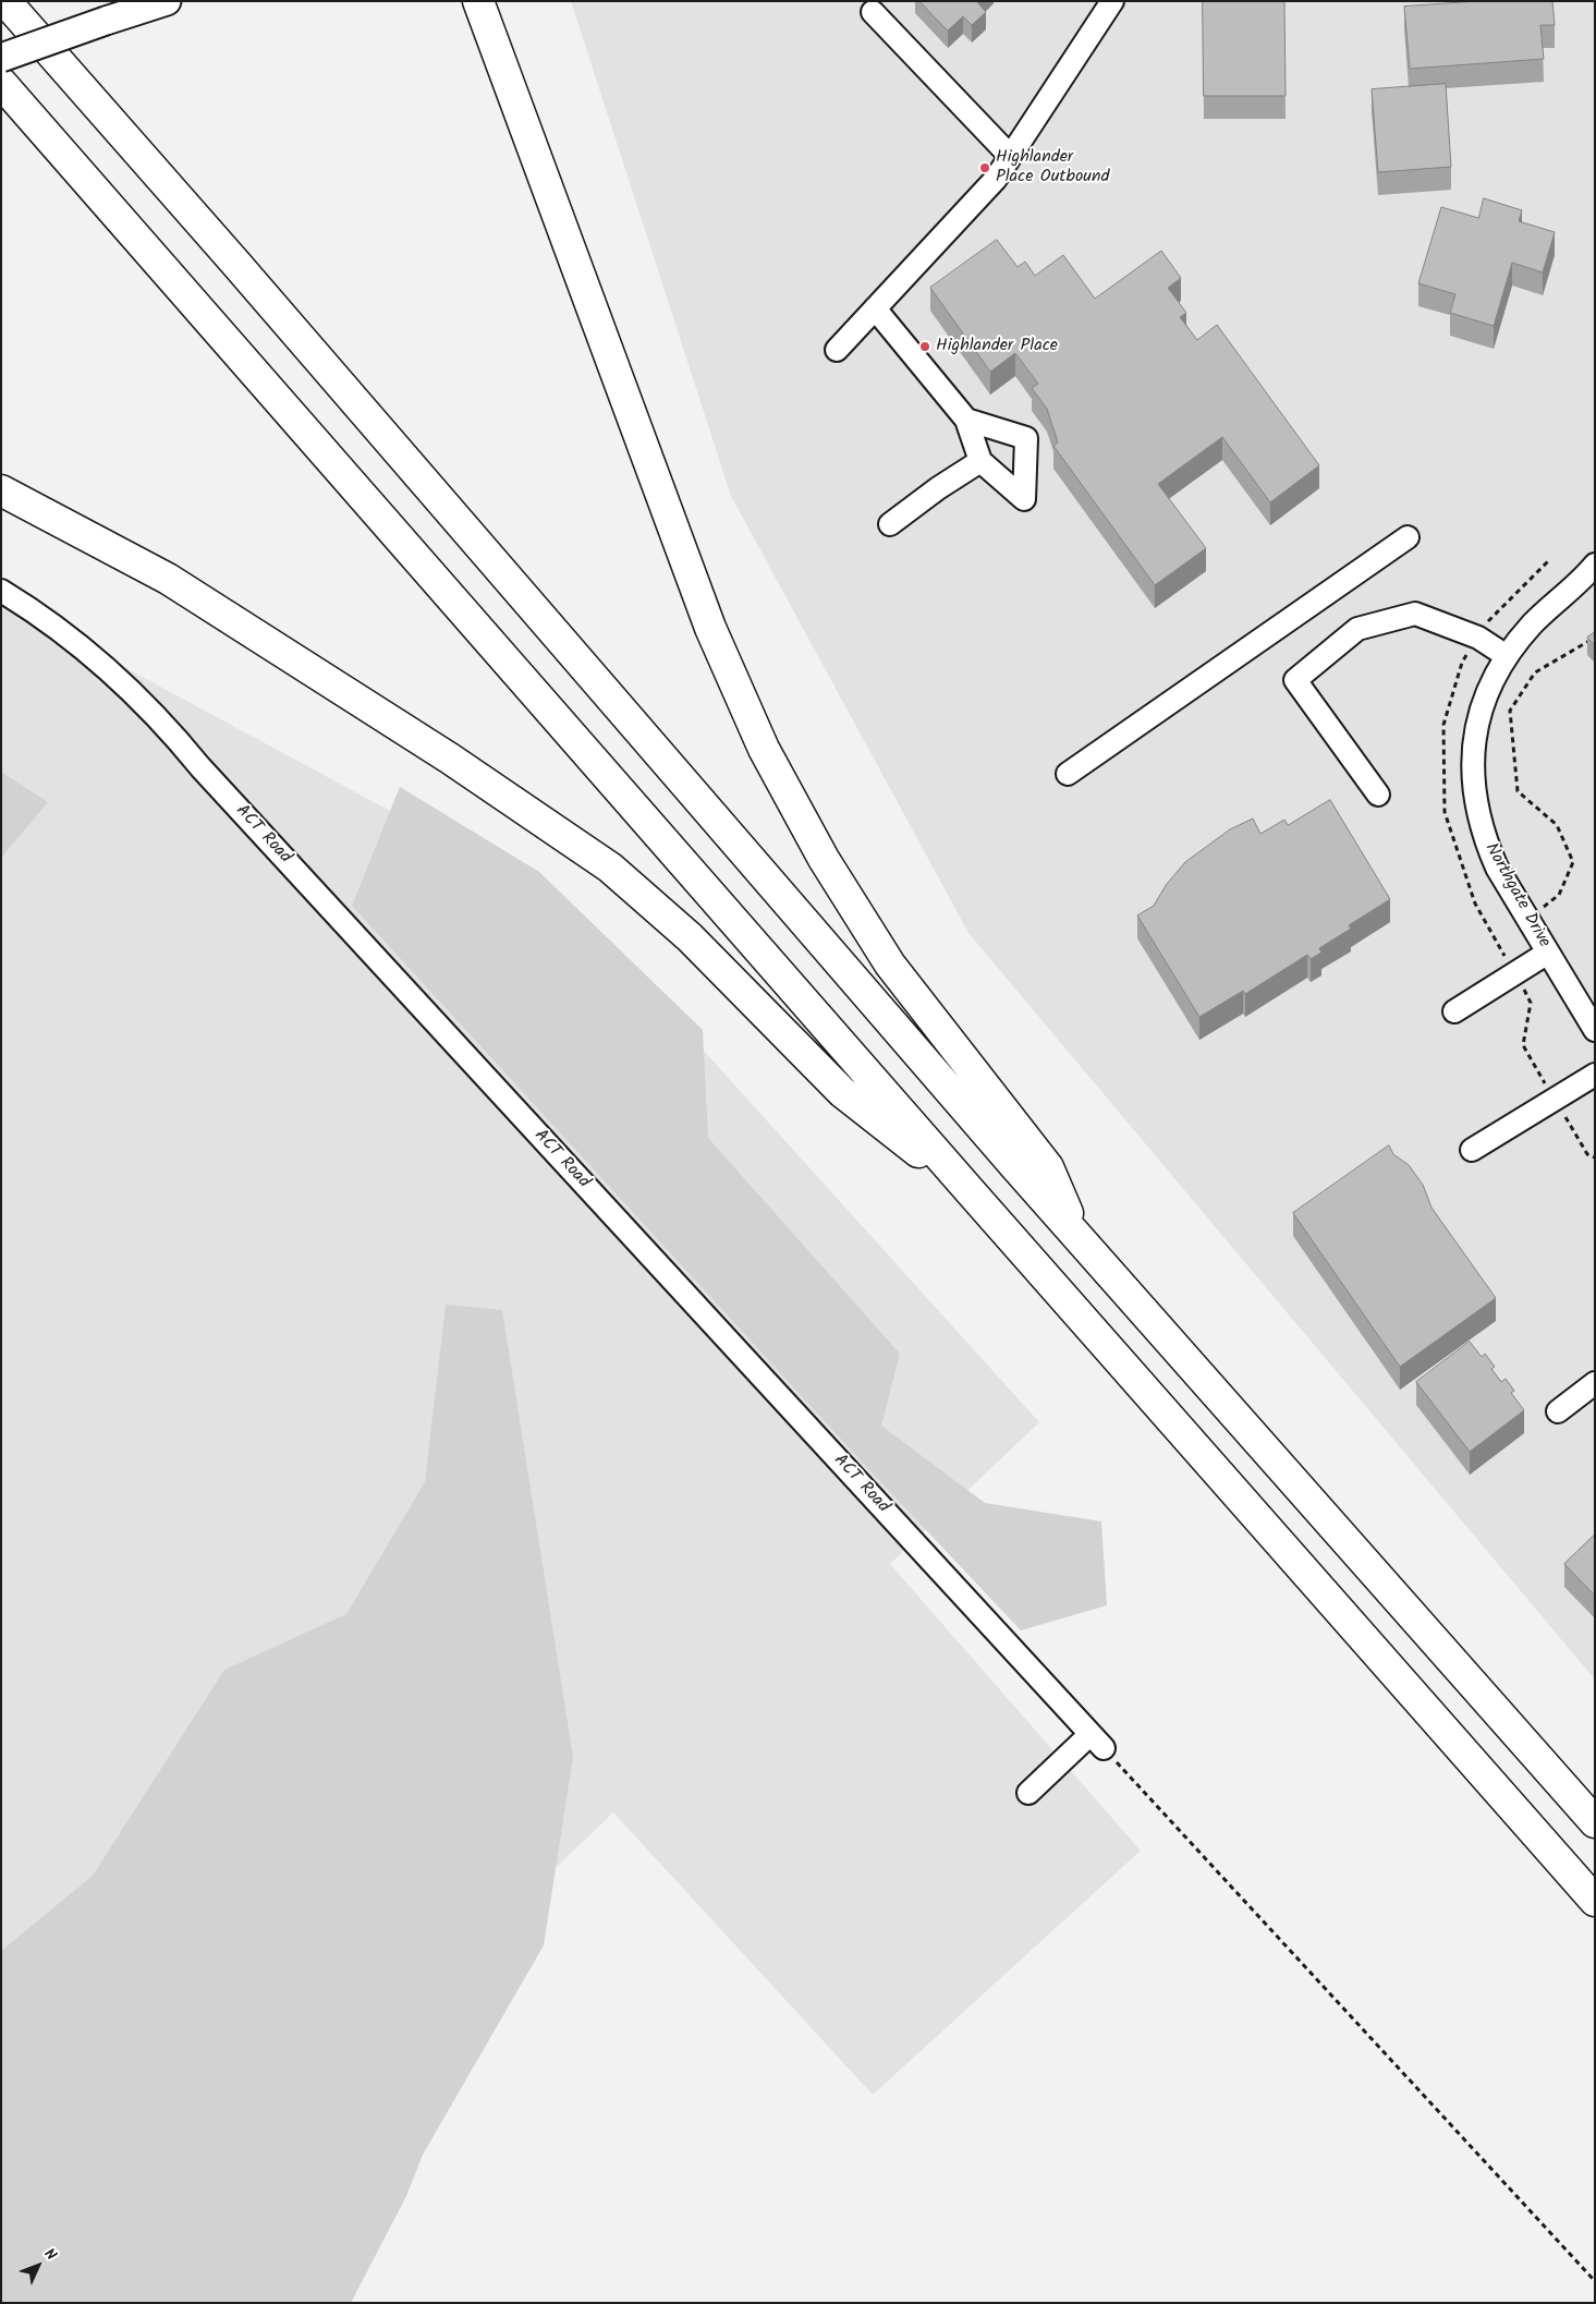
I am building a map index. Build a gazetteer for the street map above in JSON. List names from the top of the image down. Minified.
{"streets":{"street":["ACT Road","Northgate Drive"]},"places":["Highlander Place Outbound","Highlander Place"],"north":"top right"}
